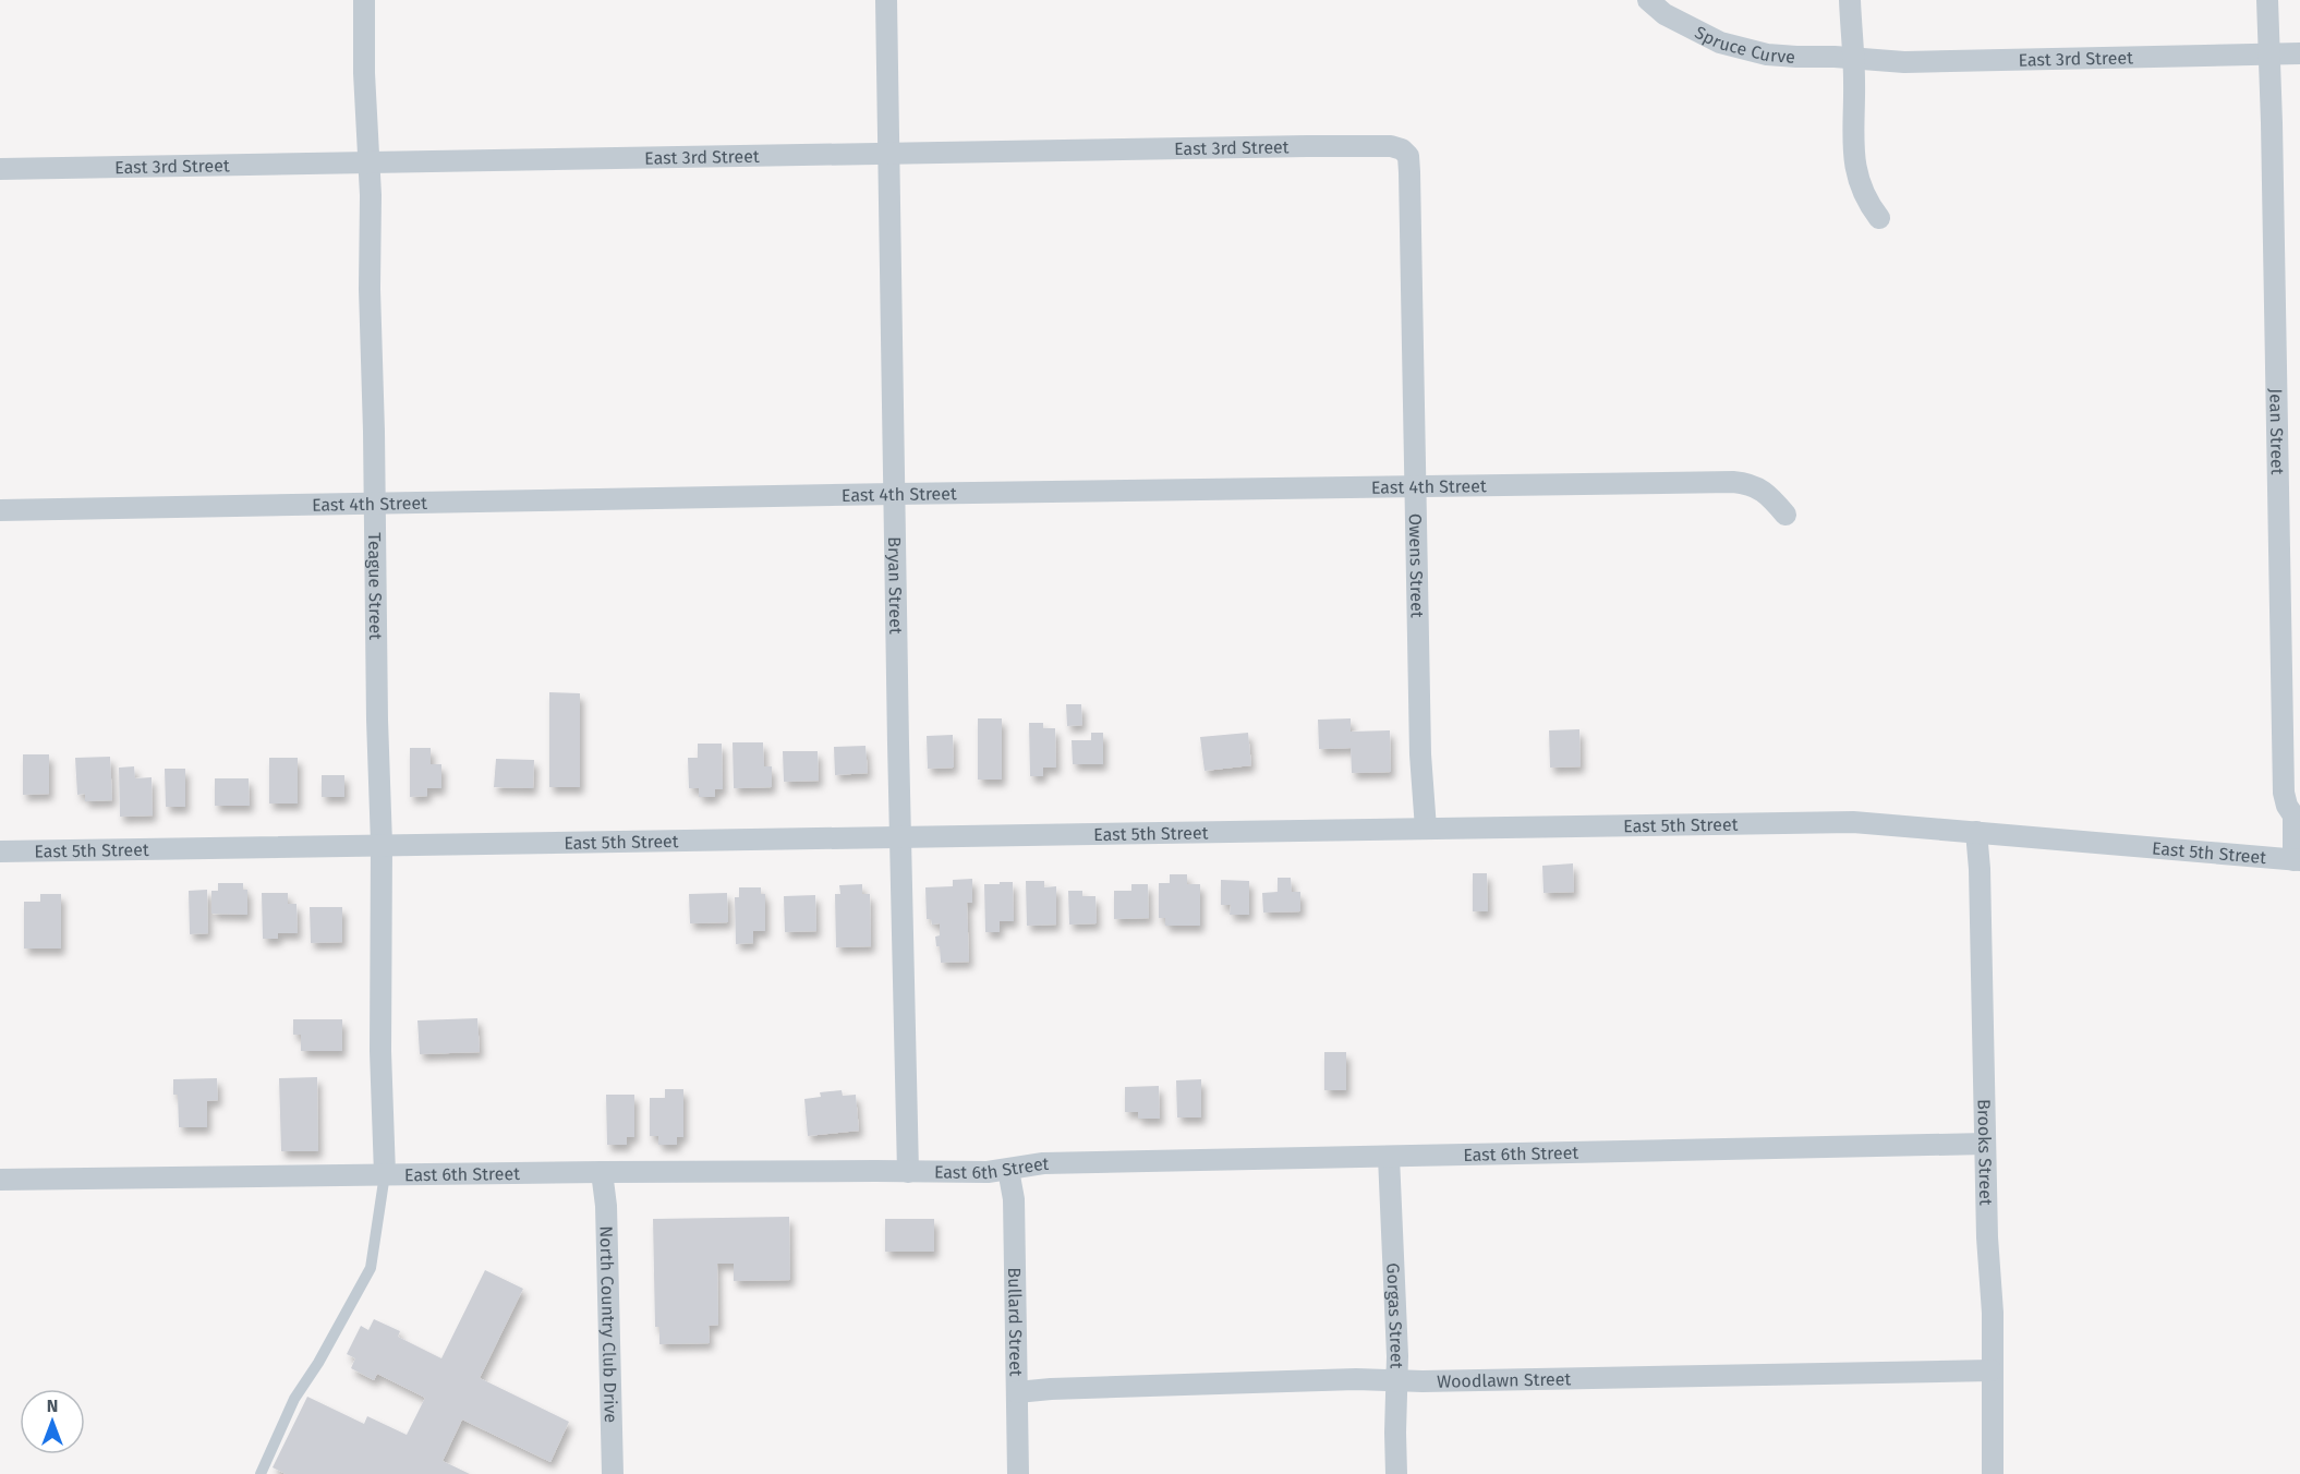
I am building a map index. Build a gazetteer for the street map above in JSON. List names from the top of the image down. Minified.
{"streets":{"street":["Spruce Curve","East 3rd Street","Jean Street","East 4th Street","Owens Street","Bryan Street","Teague Street","East 5th Street","Brooks Street","East 6th Street","Gorgas Street","Bullard Street","North Country Club Drive","Woodlawn Street"]},"crossings":[["Spruce Curve","East 3rd Street"],["East 3rd Street","Jean Street"],["East 3rd Street","Owens Street"],["East 3rd Street","Bryan Street"],["East 3rd Street","Teague Street"],["Jean Street","East 5th Street"],["East 4th Street","Owens Street"],["East 4th Street","Bryan Street"],["East 4th Street","Teague Street"],["Owens Street","East 5th Street"],["Bryan Street","East 5th Street"],["Bryan Street","East 6th Street"],["Teague Street","East 5th Street"],["Teague Street","East 6th Street"],["East 5th Street","Brooks Street"],["Brooks Street","East 6th Street"],["Brooks Street","Woodlawn Street"],["East 6th Street","Gorgas Street"],["East 6th Street","Bullard Street"],["East 6th Street","North Country Club Drive"],["Gorgas Street","Woodlawn Street"],["Bullard Street","Woodlawn Street"]],"north":"top"}
